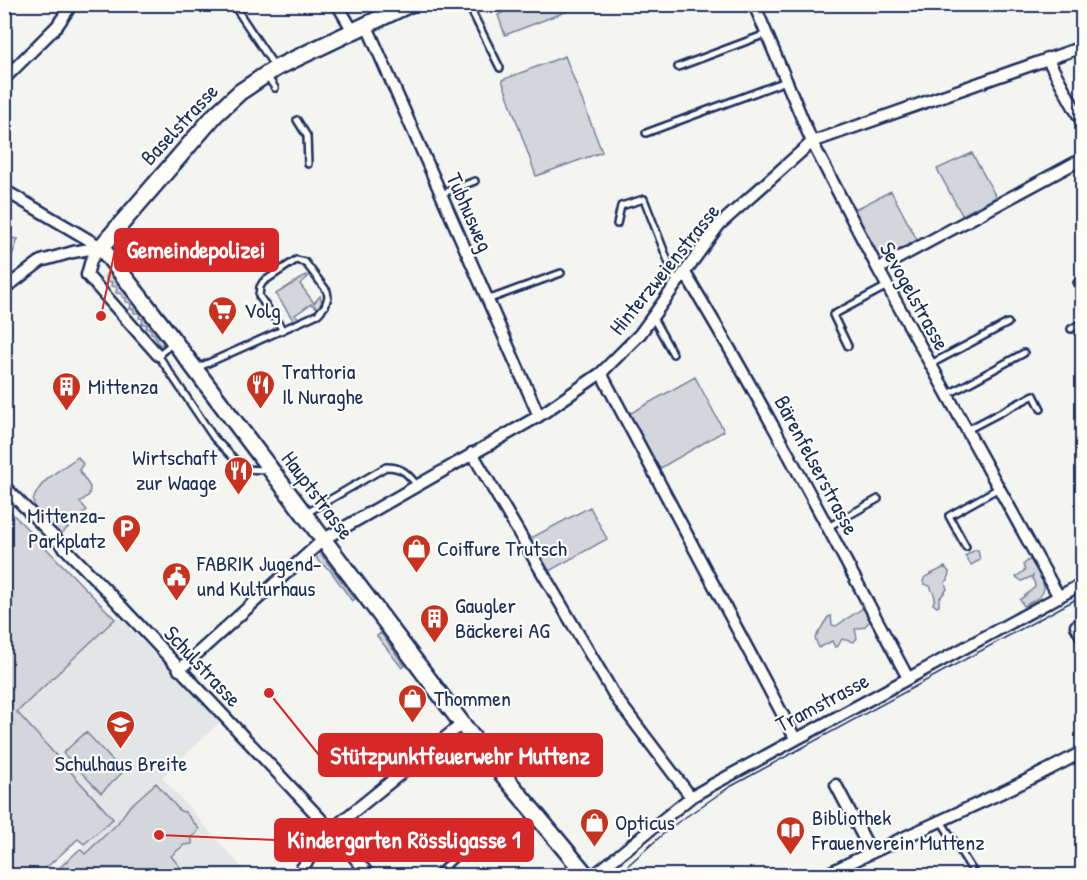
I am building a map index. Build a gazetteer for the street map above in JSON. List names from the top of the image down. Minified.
{"streets":{"street":["Baselstrasse","Tubhusweg","Hinterzweienstrasse","Sevogelstrasse","Bärenfelserstrasse","Hauptstrasse","Schulstrasse","Tramstrasse"]},"crossings":[["Baselstrasse","Tubhusweg"],["Baselstrasse","Hauptstrasse"],["Tubhusweg","Hinterzweienstrasse"],["Hinterzweienstrasse","Sevogelstrasse"],["Hinterzweienstrasse","Bärenfelserstrasse"],["Hinterzweienstrasse","Hauptstrasse"],["Hinterzweienstrasse","Schulstrasse"],["Sevogelstrasse","Tramstrasse"],["Bärenfelserstrasse","Tramstrasse"]],"places":{"other":["Gemeindepolizei","Stützpunktfeuerwehr Muttenz","Kindergarten Rössligasse 1"],"supermarket":["Volg"],"restaurant":["Trattoria Il Nuraghe","Wirtschaft zur Waage"],"building":["Mittenza","Gaugler Bäckerei AG"],"parking":["Mittenza- Parkplatz"],"shop":["Coiffure Trutsch","Thommen","Opticus"],"public building":["FABRIK Jugend- und Kulturhaus"],"school or university":["Schulhaus Breite"],"library":["Bibliothek Frauenverein Muttenz"]}}
